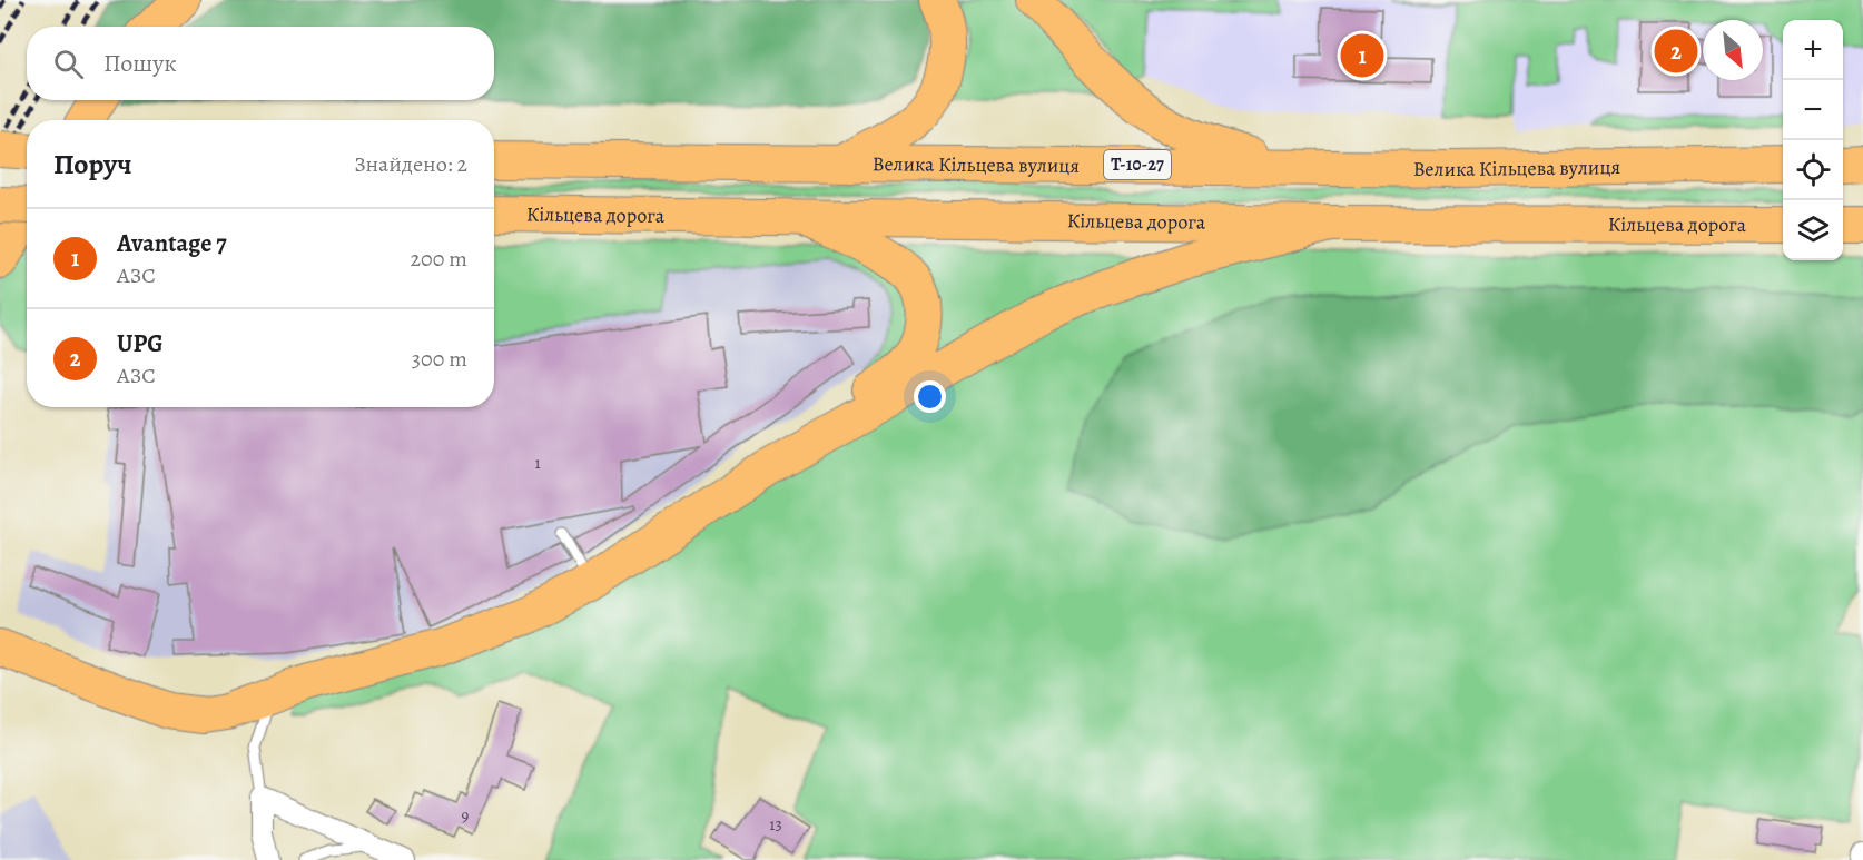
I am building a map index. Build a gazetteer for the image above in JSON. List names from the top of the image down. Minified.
{"streets":{"highway":["Велика Кільцева вулиця","Т-10-27","Кільцева дорога"]},"house_numbers":["1","9","13"],"north":"bottom right","page":{"map_buttons":["+","−"],"pins":["2","1"],"search":"Пошук","heading":["Поруч","Знайдено: 2"],"list":[{"mark":"1","name":"Avantage 7","note":"АЗС","value":"200 m"},{"mark":"2","name":"UPG","note":"АЗС","value":"300 m"}]}}
